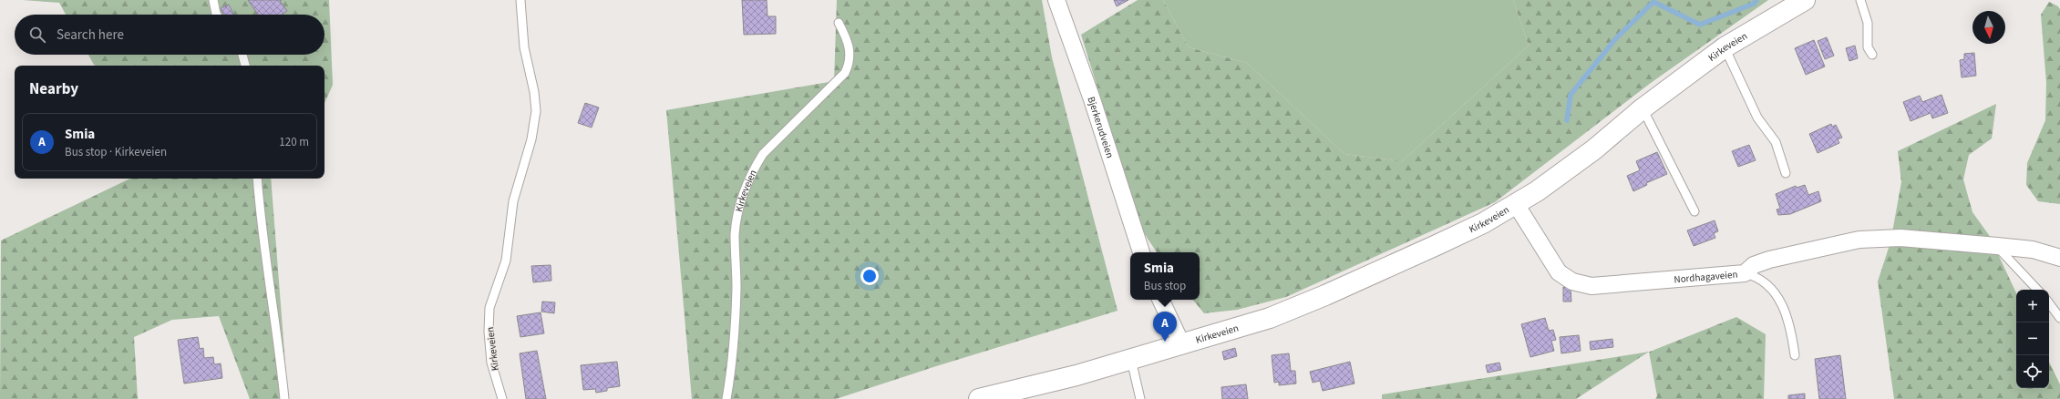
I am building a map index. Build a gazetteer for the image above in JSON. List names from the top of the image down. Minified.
{"streets":{"main road":["Kirkeveien"],"street":["Bjerkerudveien","Nordhagaveien"]},"crossings":[["Kirkeveien","Nordhagaveien"]],"north":"bottom","page":{"search":"Search here","heading":"Nearby","list":[{"mark":"A","name":"Smia","note":"Bus stop · Kirkeveien","value":"120 m"}],"popup":["Smia","Bus stop"],"map_buttons":["+","−"],"pins":"A"}}
